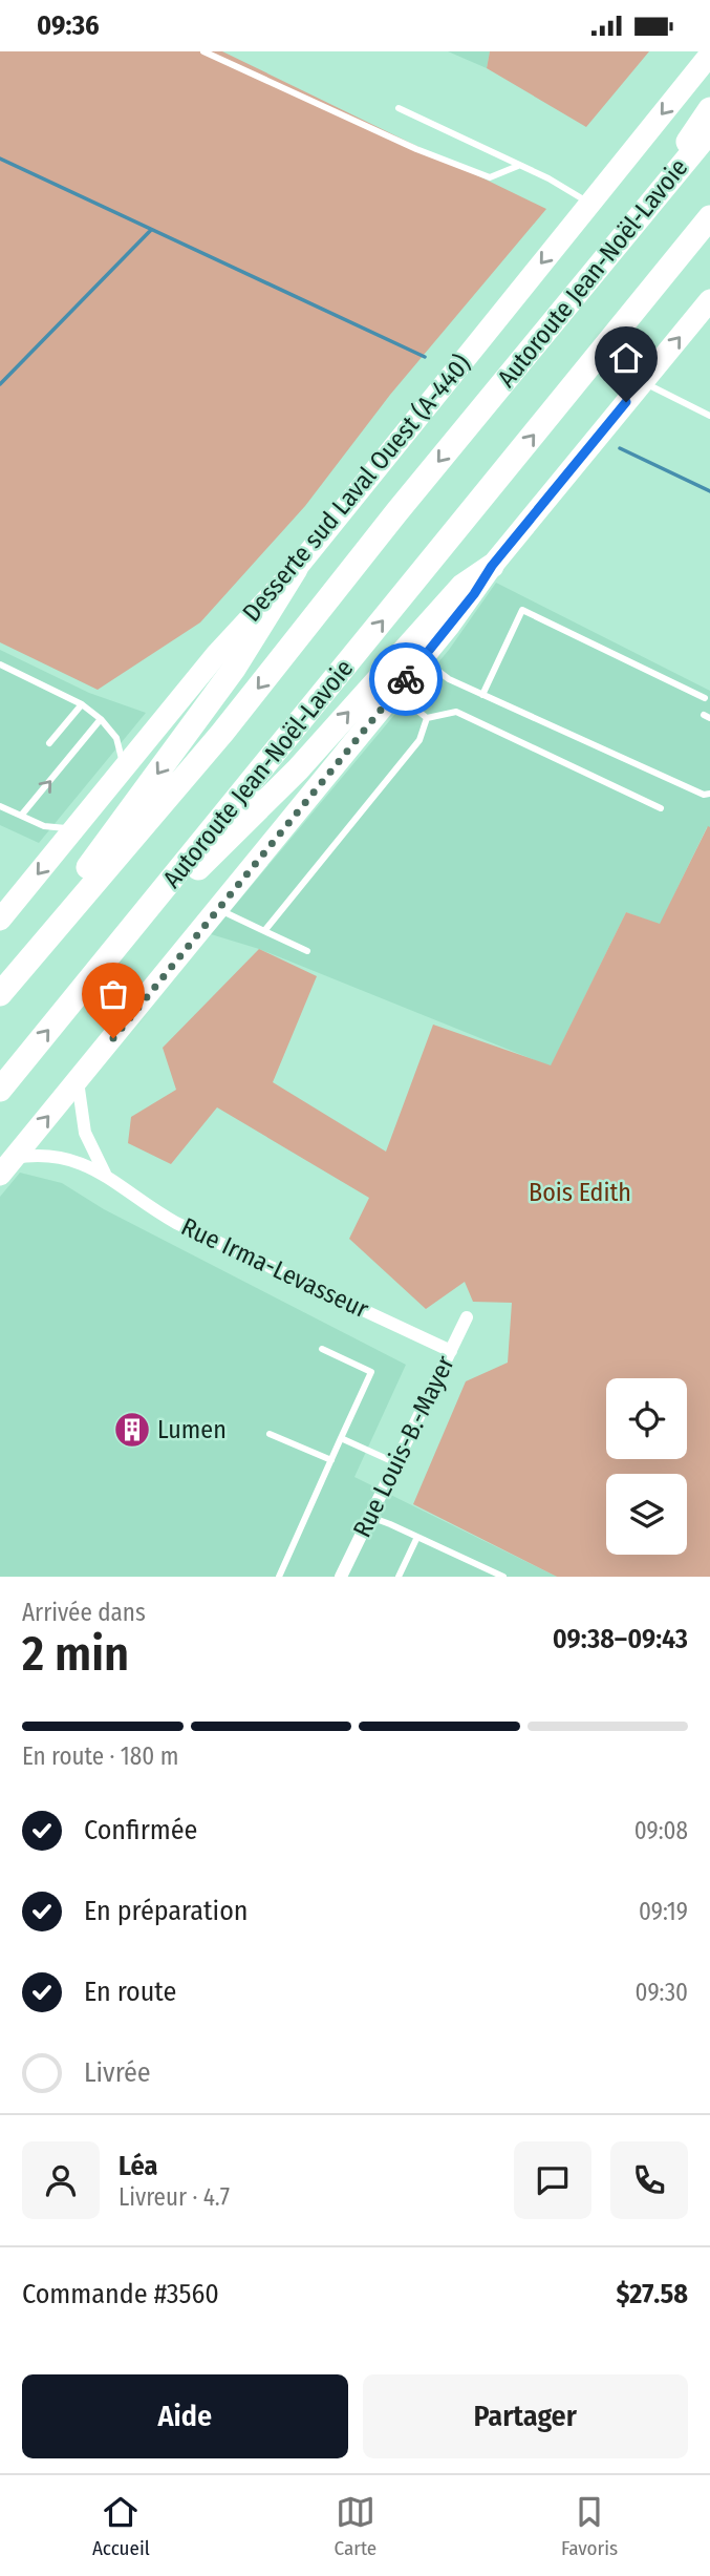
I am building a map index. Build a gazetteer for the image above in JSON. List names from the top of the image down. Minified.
{"streets":{"highway":["Autoroute Jean-Noël-Lavoie"],"main road":["Desserte sud Laval Ouest (A-440)"],"street":["Rue Irma-Levasseur","Rue Louis-B.-Mayer"]},"crossings":[["Rue Irma-Levasseur","Rue Louis-B.-Mayer"]],"parks":["Bois Edith"],"places":{"building":["Lumen"]},"page":{"status":"09:36","heading":["2 min","Arrivée dans","09:38–09:43"],"panel":["Léa","Livreur · 4.7","Commande #3560","$27.58"],"bar":"En route · 180 m","list":[["Confirmée","09:08"],["En préparation","09:19"],["En route","09:30"],"Livrée"],"buttons":["Aide","Partager"],"tabs":["Accueil","Carte","Favoris"]}}
